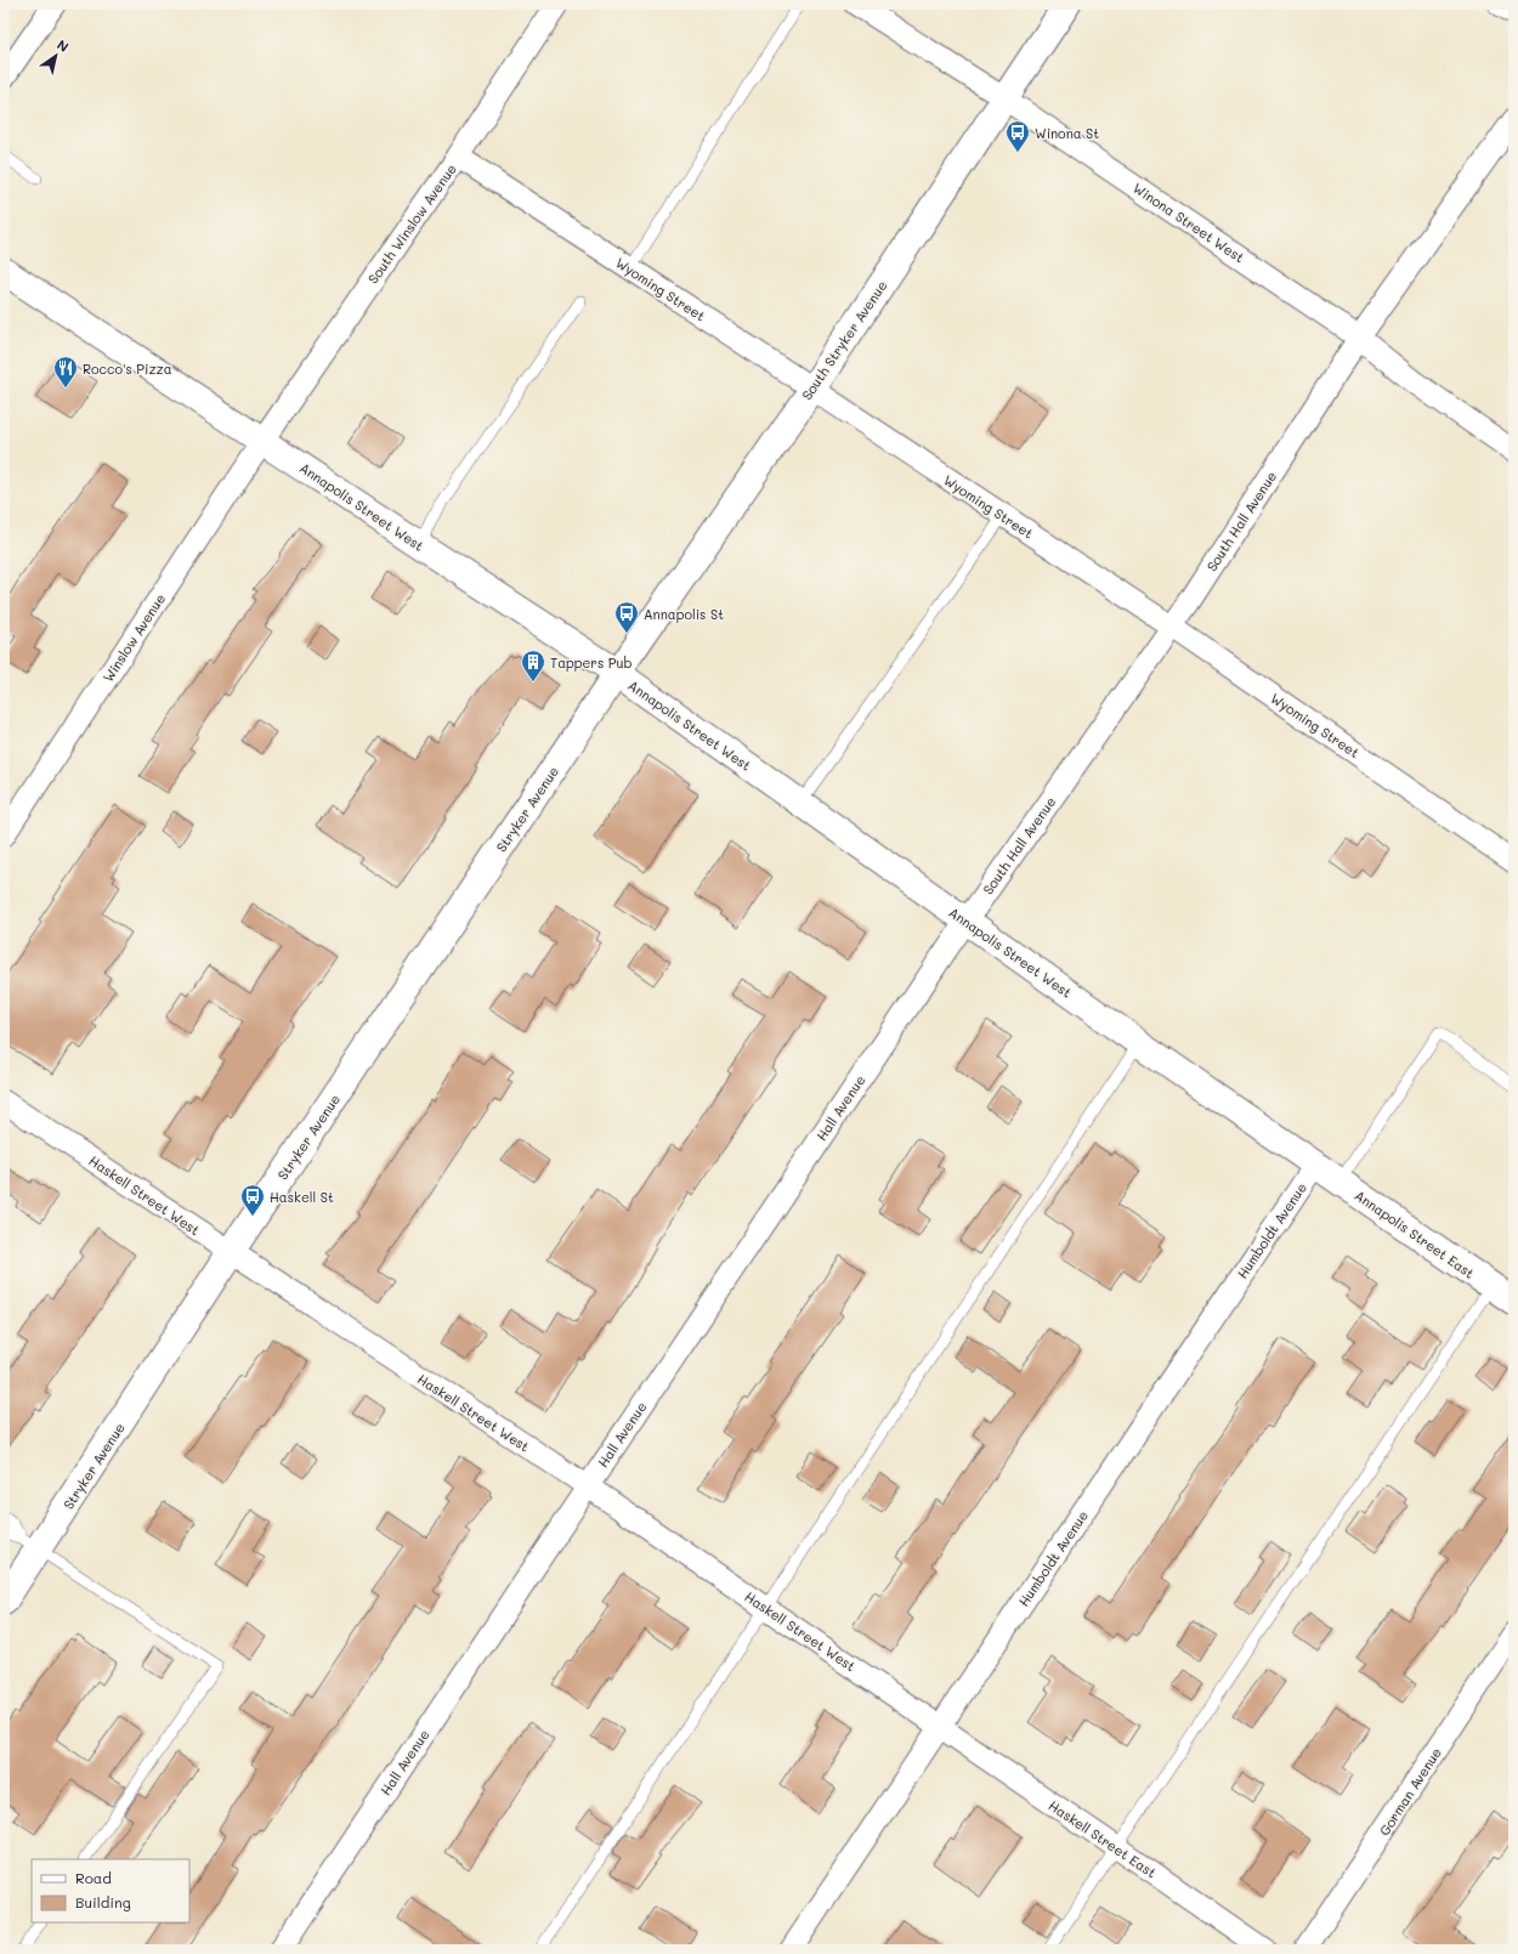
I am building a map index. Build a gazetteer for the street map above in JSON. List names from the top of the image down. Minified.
{"streets":{"street":["Winona Street West","South Winslow Avenue","Wyoming Street","South Stryker Avenue","Annapolis Street West","South Hall Avenue","Winslow Avenue","Stryker Avenue","Hall Avenue","Haskell Street West","Humboldt Avenue","Annapolis Street East","Gorman Avenue","Haskell Street East"]},"crossings":[["Winona Street West","South Stryker Avenue"],["Winona Street West","South Hall Avenue"],["South Winslow Avenue","Wyoming Street"],["South Winslow Avenue","Annapolis Street West"],["South Winslow Avenue","Winslow Avenue"],["Wyoming Street","South Stryker Avenue"],["Wyoming Street","South Hall Avenue"],["South Stryker Avenue","Annapolis Street West"],["South Stryker Avenue","Stryker Avenue"],["Annapolis Street West","South Hall Avenue"],["Annapolis Street West","Winslow Avenue"],["Annapolis Street West","Stryker Avenue"],["Annapolis Street West","Hall Avenue"],["Annapolis Street West","Humboldt Avenue"],["Annapolis Street West","Annapolis Street East"],["South Hall Avenue","Hall Avenue"],["Stryker Avenue","Haskell Street West"],["Hall Avenue","Haskell Street West"],["Haskell Street West","Humboldt Avenue"],["Haskell Street West","Haskell Street East"],["Humboldt Avenue","Annapolis Street East"],["Humboldt Avenue","Haskell Street East"]],"places":{"bus stop":["Winona St","Annapolis St","Haskell St"],"restaurant":["Rocco's Pizza"],"building":["Tappers Pub"]},"legend":["Road","Building"],"north":"top right"}
